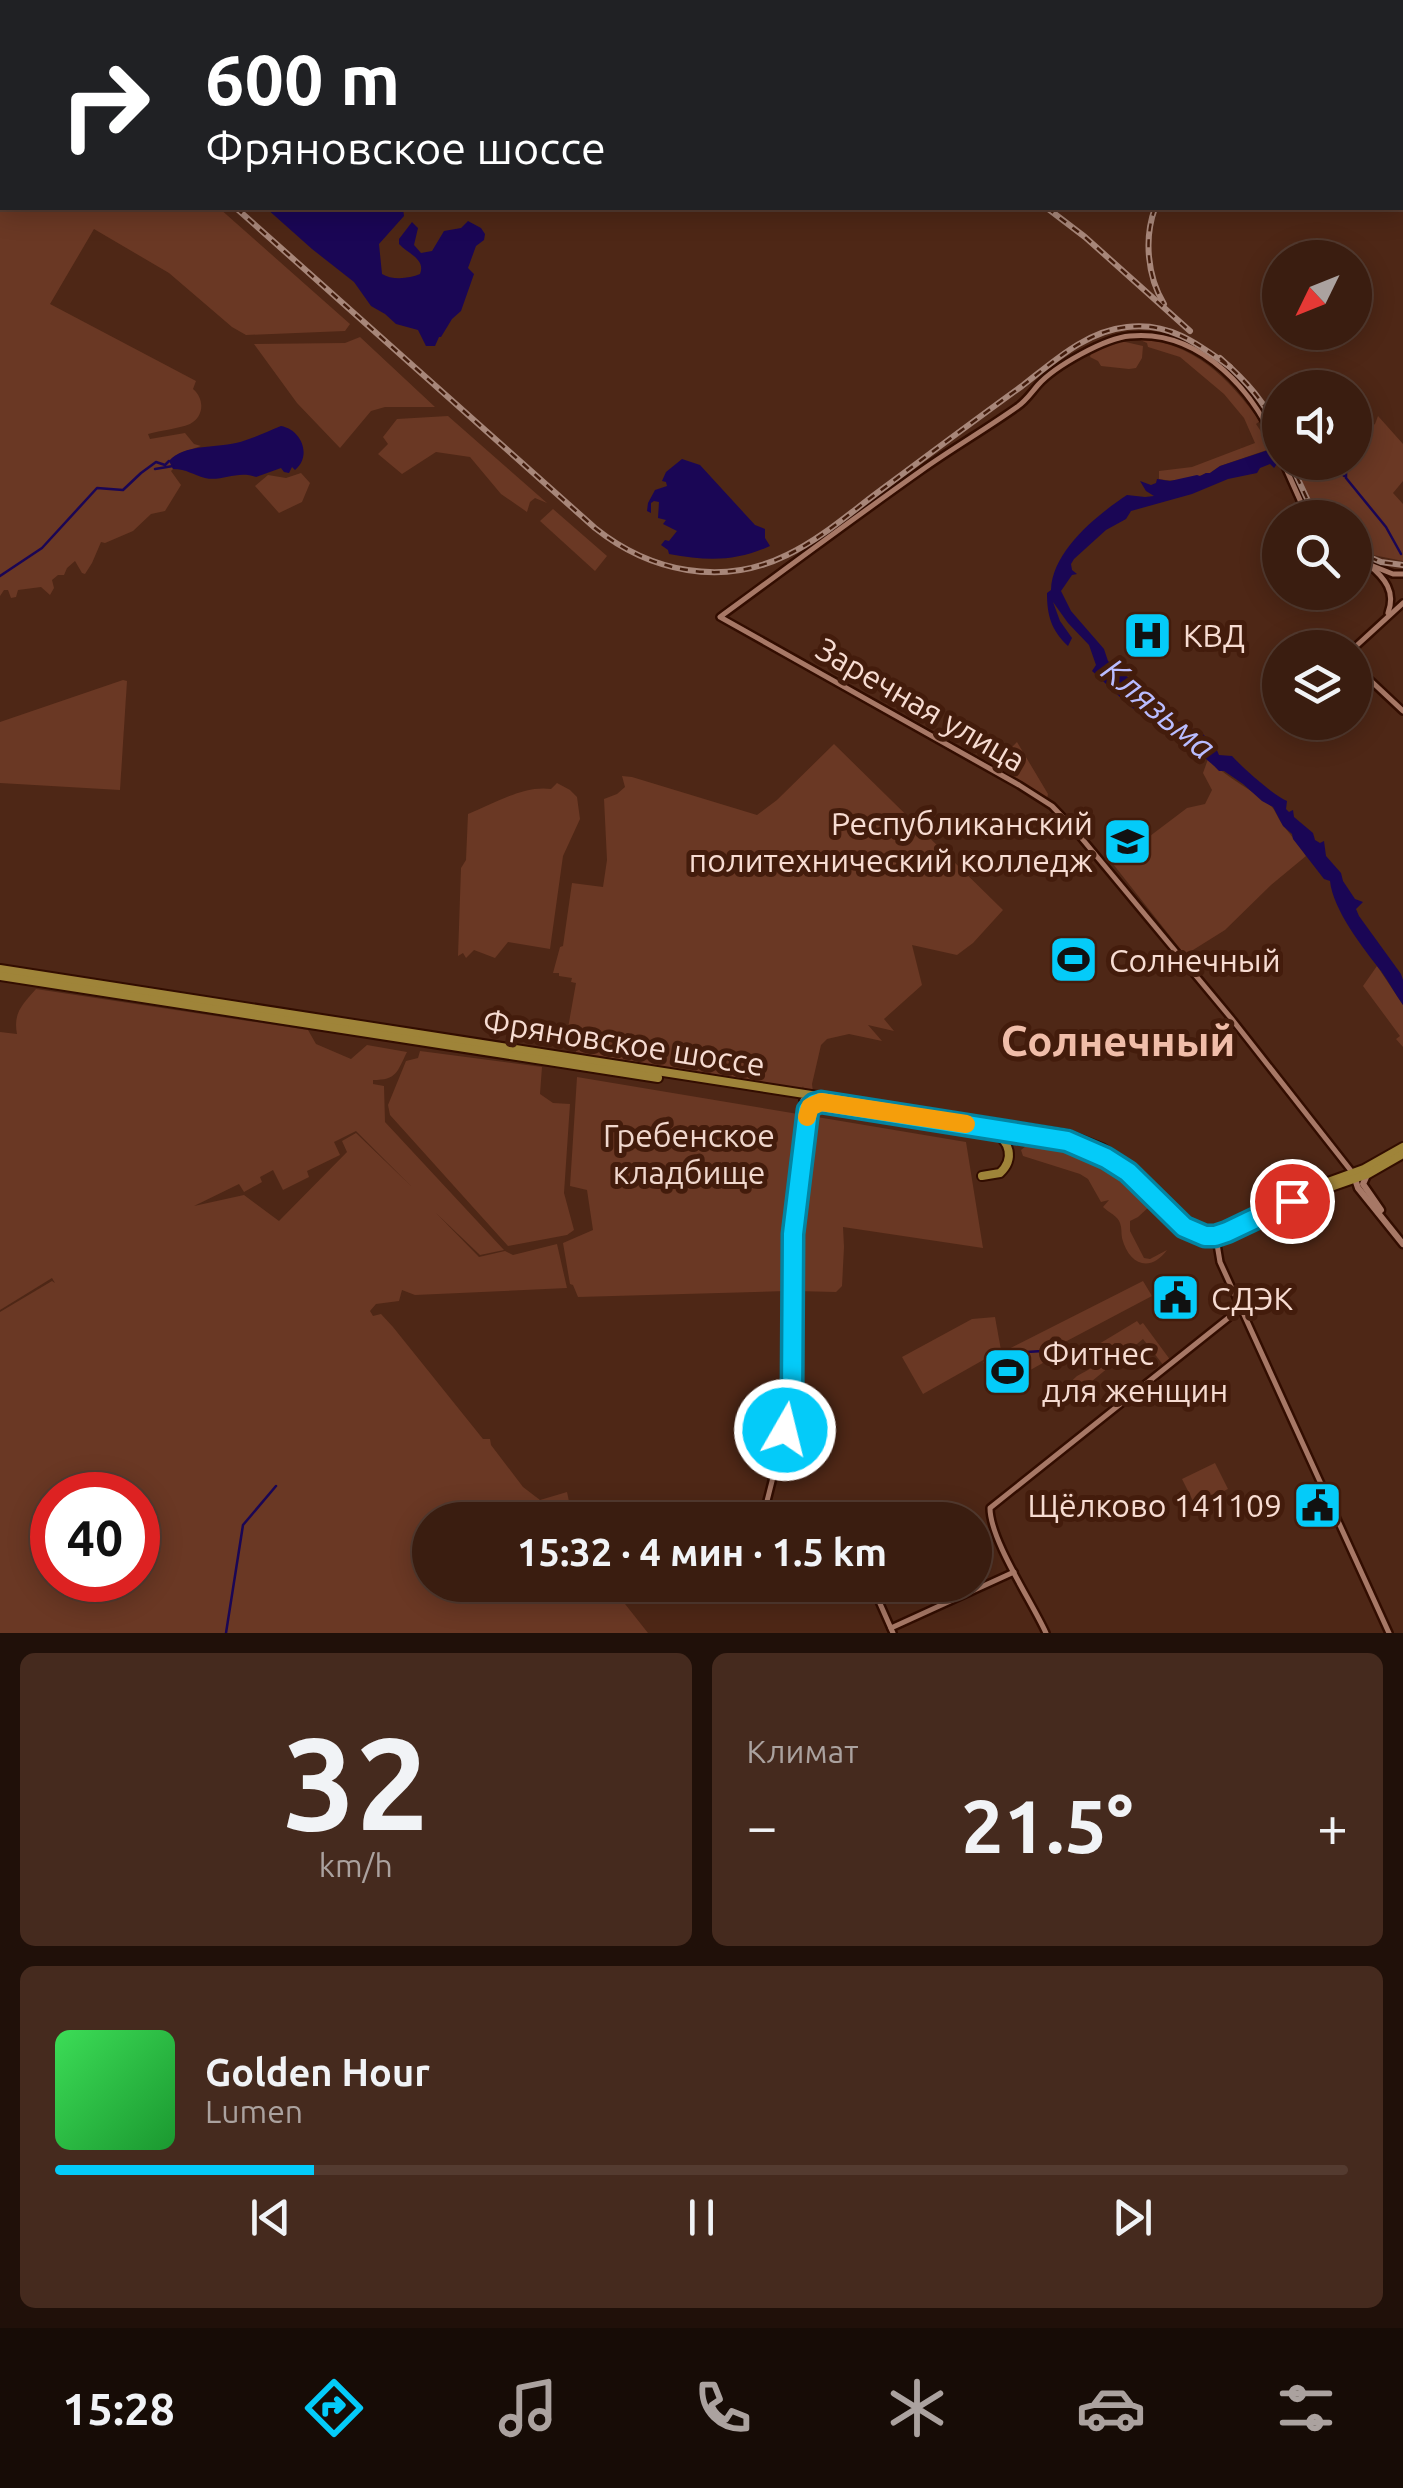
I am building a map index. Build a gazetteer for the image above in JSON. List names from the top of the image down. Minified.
{"streets":{"main road":["Фряновское шоссе"],"street":["Заречная улица"]},"crossings":[["Заречная улица","Фряновское шоссе"]],"districts":["Солнечный"],"water":["Клязьма"],"parks":["Гребенское кладбище"],"places":{"hospital":["КВД"],"school or university":["Республиканский политехнический колледж"],"sports":["Солнечный","Фитнес для женщин"],"public building":["СДЭК","Щёлково 141109"]},"north":"bottom left","page":{"turn":["600 m","Фряновское шоссе"],"limit":"40","trip":"15:32 · 4 мин · 1.5 km","tile":[["32","km/h"],"Климат"],"heat":["−","21.5°","+"],"song":["Golden Hour","Lumen"],"tabs":"15:28"}}
